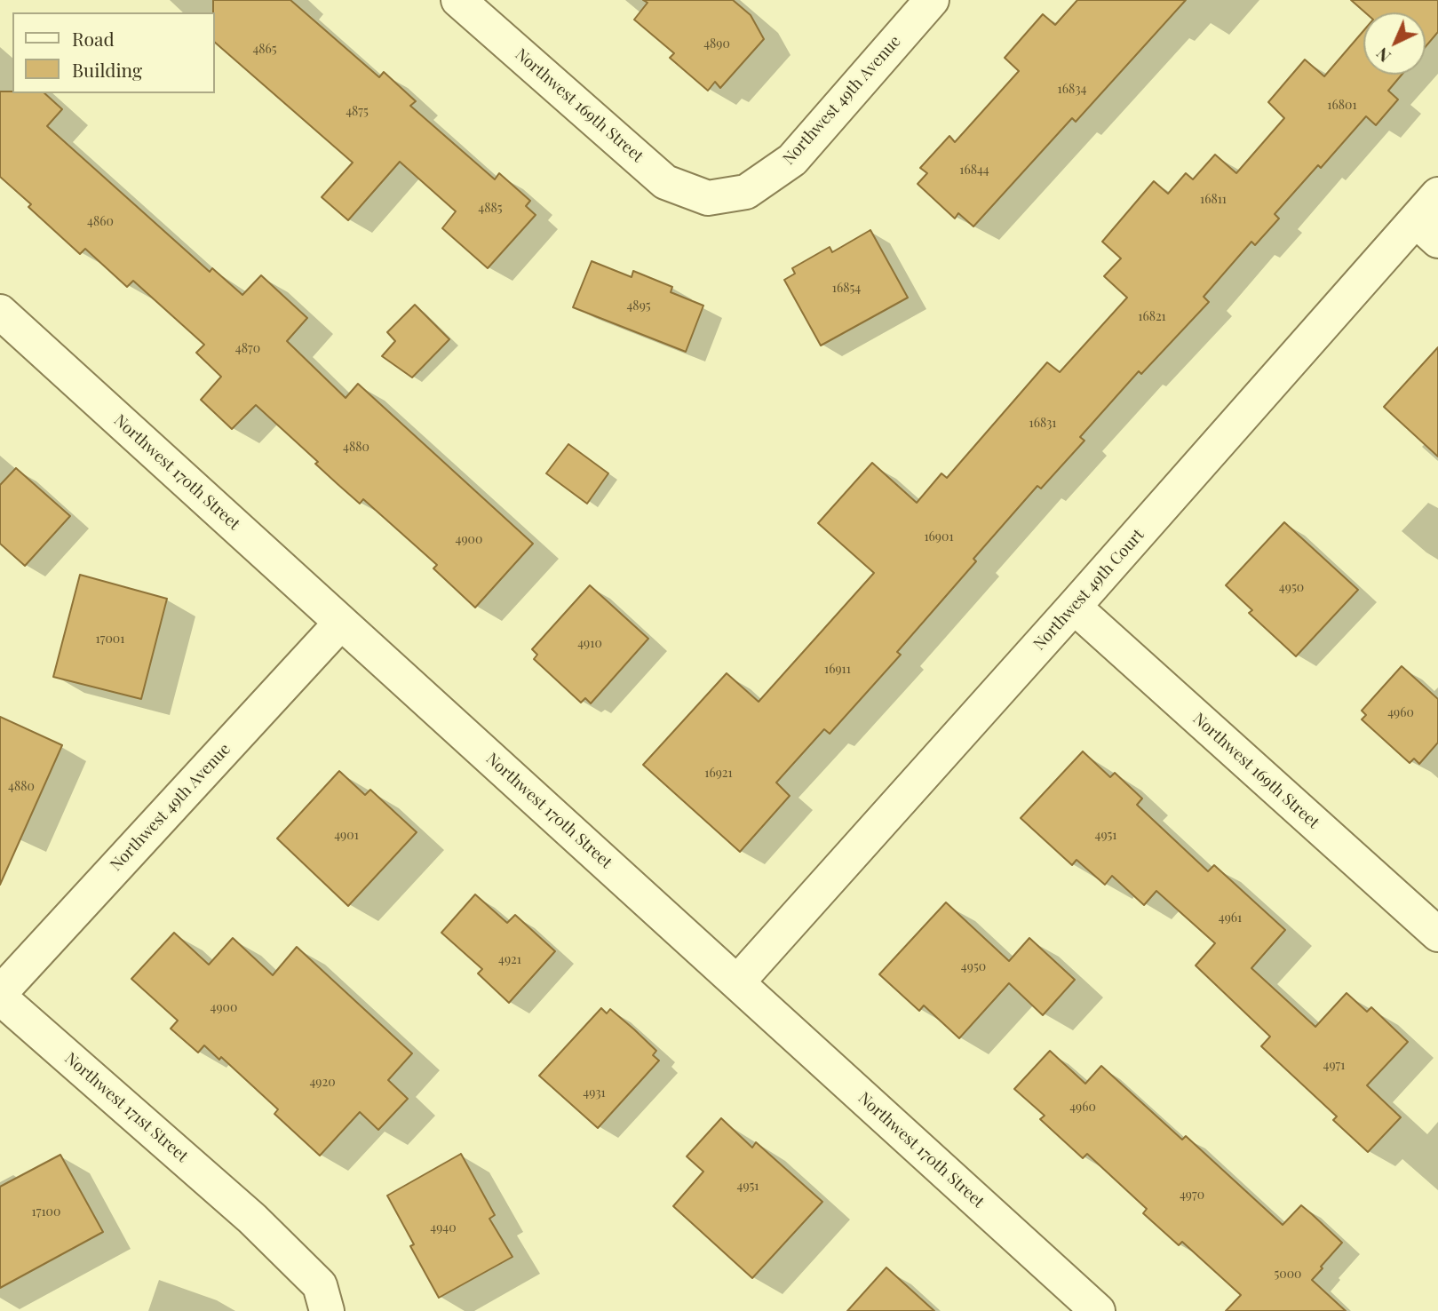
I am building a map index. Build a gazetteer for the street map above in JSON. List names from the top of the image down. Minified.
{"streets":{"street":["Northwest 49th Avenue","Northwest 169th Street","Northwest 170th Street","Northwest 49th Court","Northwest 171st Street"]},"crossings":[["Northwest 49th Avenue","Northwest 169th Street"],["Northwest 49th Avenue","Northwest 170th Street"],["Northwest 49th Avenue","Northwest 171st Street"],["Northwest 169th Street","Northwest 49th Court"],["Northwest 170th Street","Northwest 49th Court"]],"house_numbers":["4890","4865","16834","16801","4875","16844","16811","4885","4860","16854","4895","16821","4870","16831","4880","16901","4900","4950","17001","4910","16911","4960","16921","4880","4901","4951","4961","4921","4950","4900","4971","4920","4931","4960","4951","4970","17100","4940","5000"],"legend":["Road","Building"],"north":"bottom left"}
